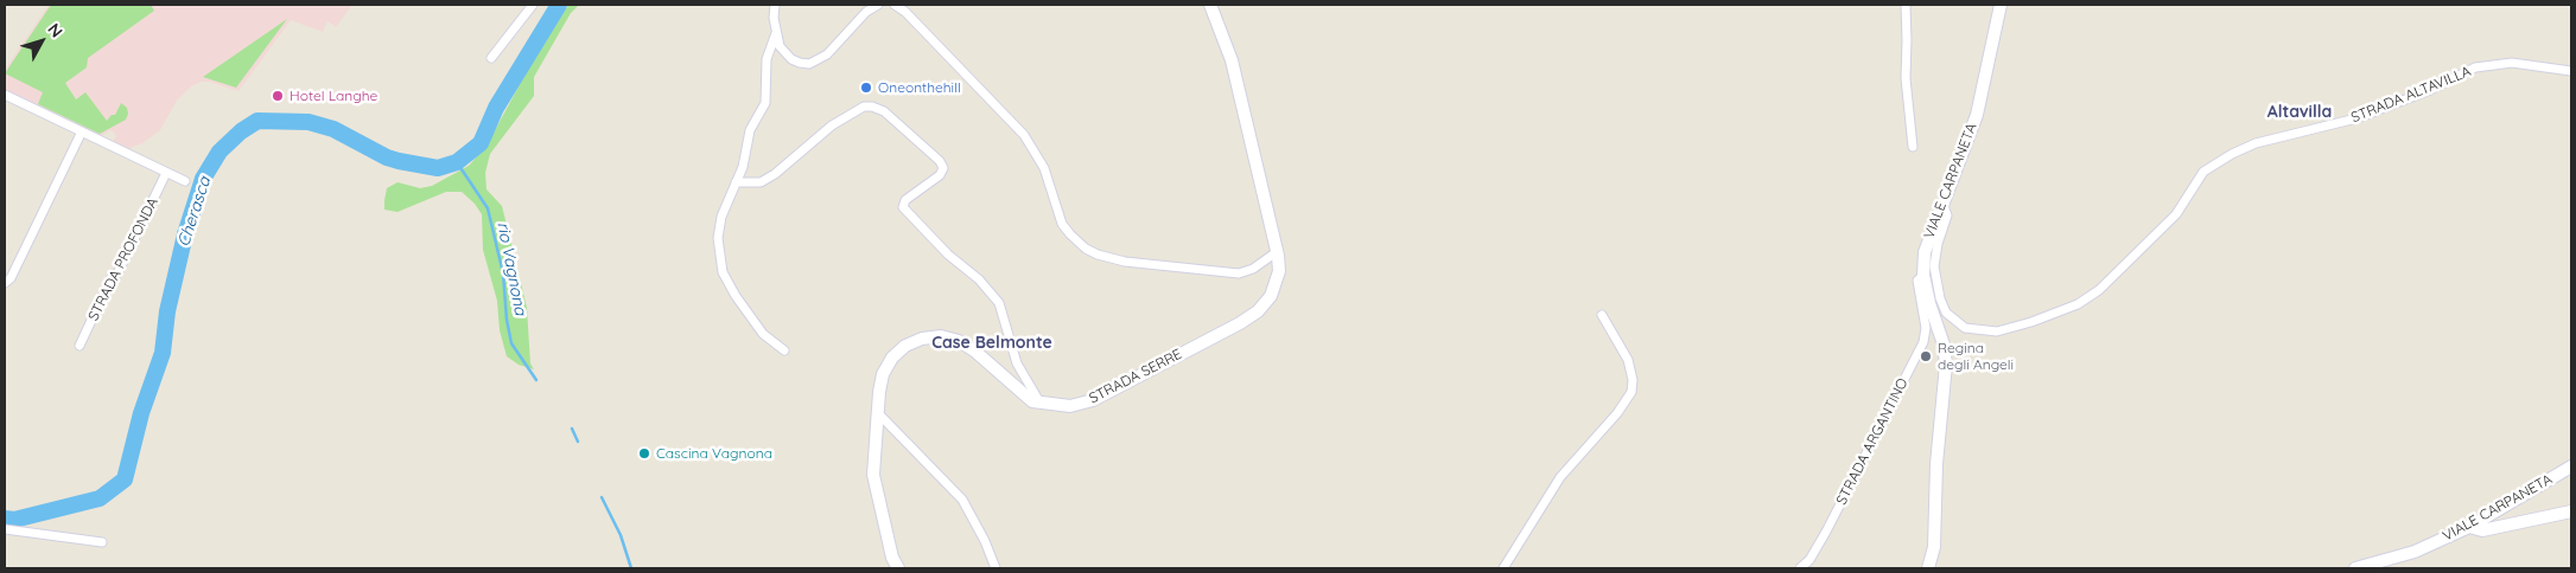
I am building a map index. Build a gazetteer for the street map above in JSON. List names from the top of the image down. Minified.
{"streets":{"main road":["VIALE CARPANETA","STRADA SERRE"],"street":["STRADA ALTAVILLA","STRADA PROFONDA","STRADA ARGANTINO"]},"crossings":[["STRADA ALTAVILLA","VIALE CARPANETA"],["VIALE CARPANETA","STRADA ARGANTINO"]],"districts":["Altavilla","Case Belmonte"],"water":["Cherasca","rio Vagnona"],"places":["Oneonthehill","Hotel Langhe","Regina degli Angeli","Cascina Vagnona"],"north":"top right"}
